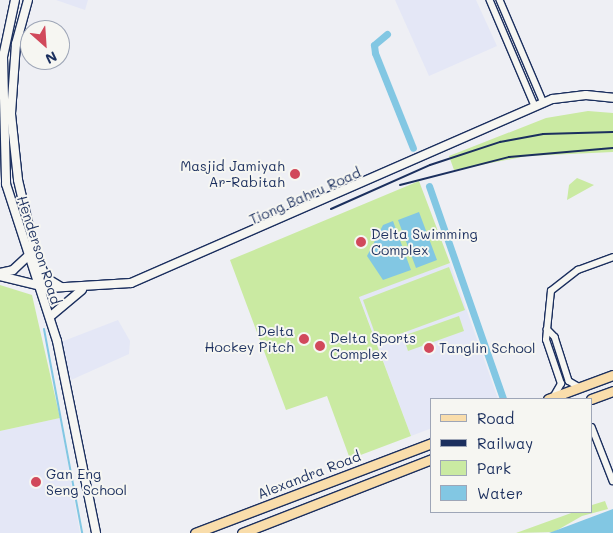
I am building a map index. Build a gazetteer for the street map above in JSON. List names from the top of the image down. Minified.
{"streets":{"main road":["Tiong Bahru Road","Henderson Road","Alexandra Road"]},"crossings":[["Tiong Bahru Road","Henderson Road"]],"places":["Masjid Jamiyah Ar-Rabitah","Delta Swimming Complex","Delta Hockey Pitch","Delta Sports Complex","Tanglin School","Gan Eng Seng School"],"legend":["Road","Railway","Park","Water"],"north":"bottom right"}
